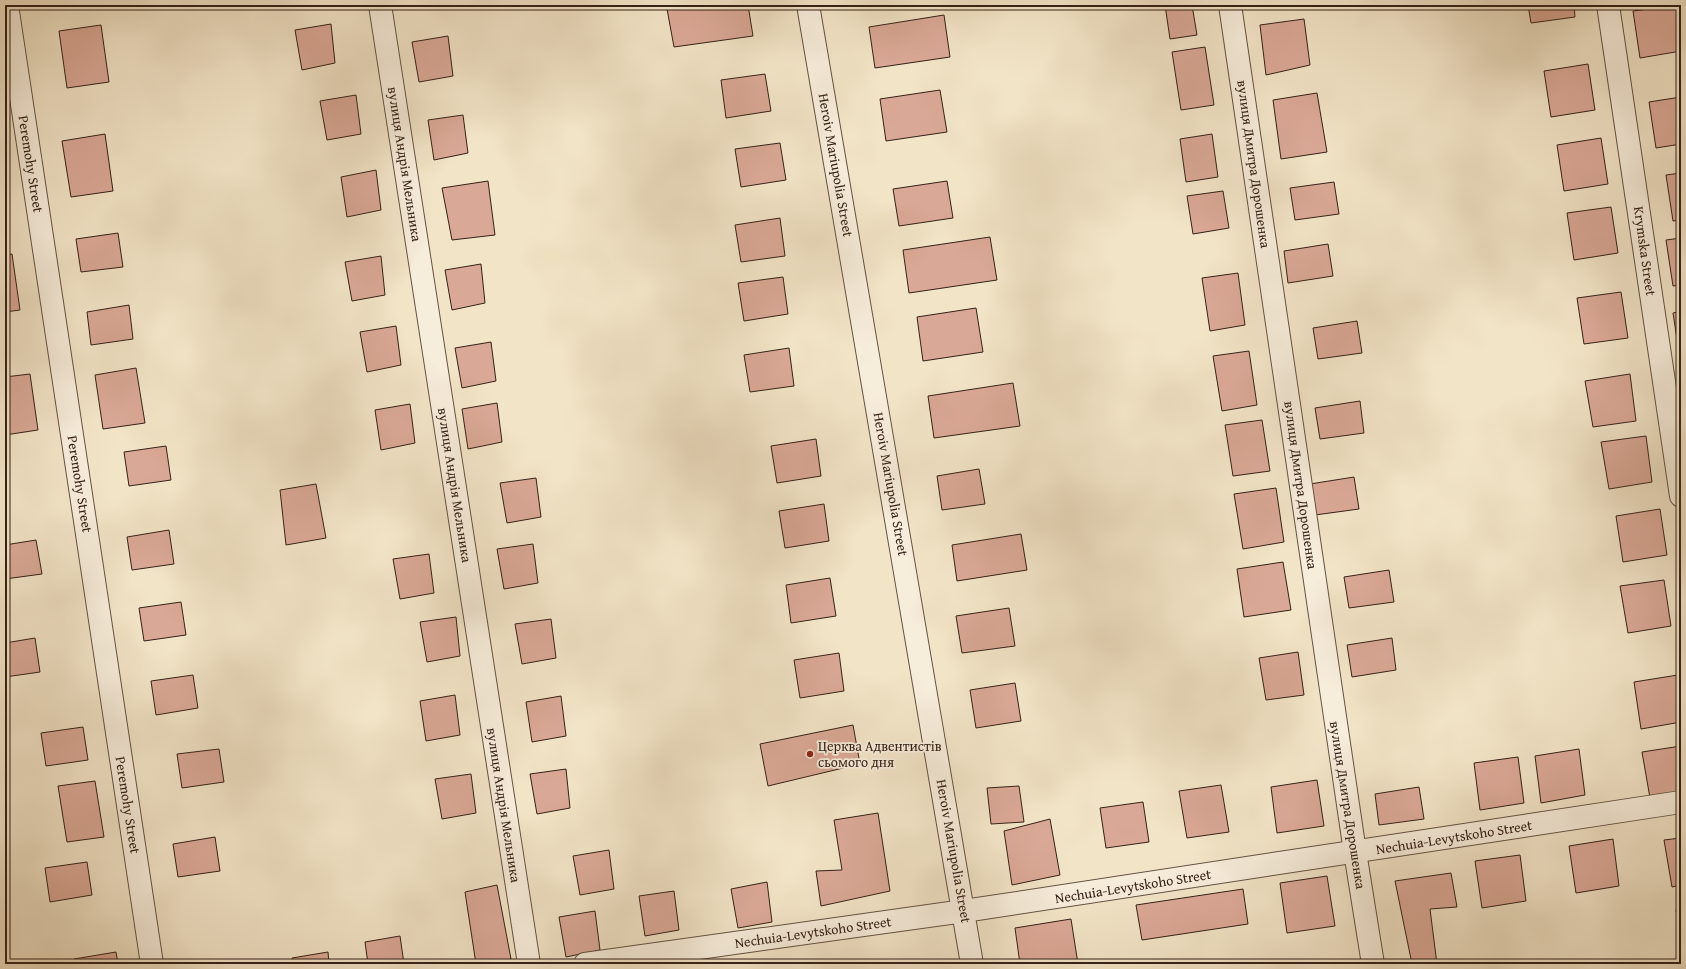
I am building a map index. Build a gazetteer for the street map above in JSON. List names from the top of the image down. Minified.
{"streets":{"street":["Peremohy Street","вулиця Андрія Мельника","вулиця Дмитра Дорошенка","Heroiv Mariupolia Street","Krymska Street","Nechuia-Levytskoho Street"]},"crossings":[["вулиця Дмитра Дорошенка","Nechuia-Levytskoho Street"],["Heroiv Mariupolia Street","Nechuia-Levytskoho Street"]],"places":["Церква Адвентистів сьомого дня"]}
